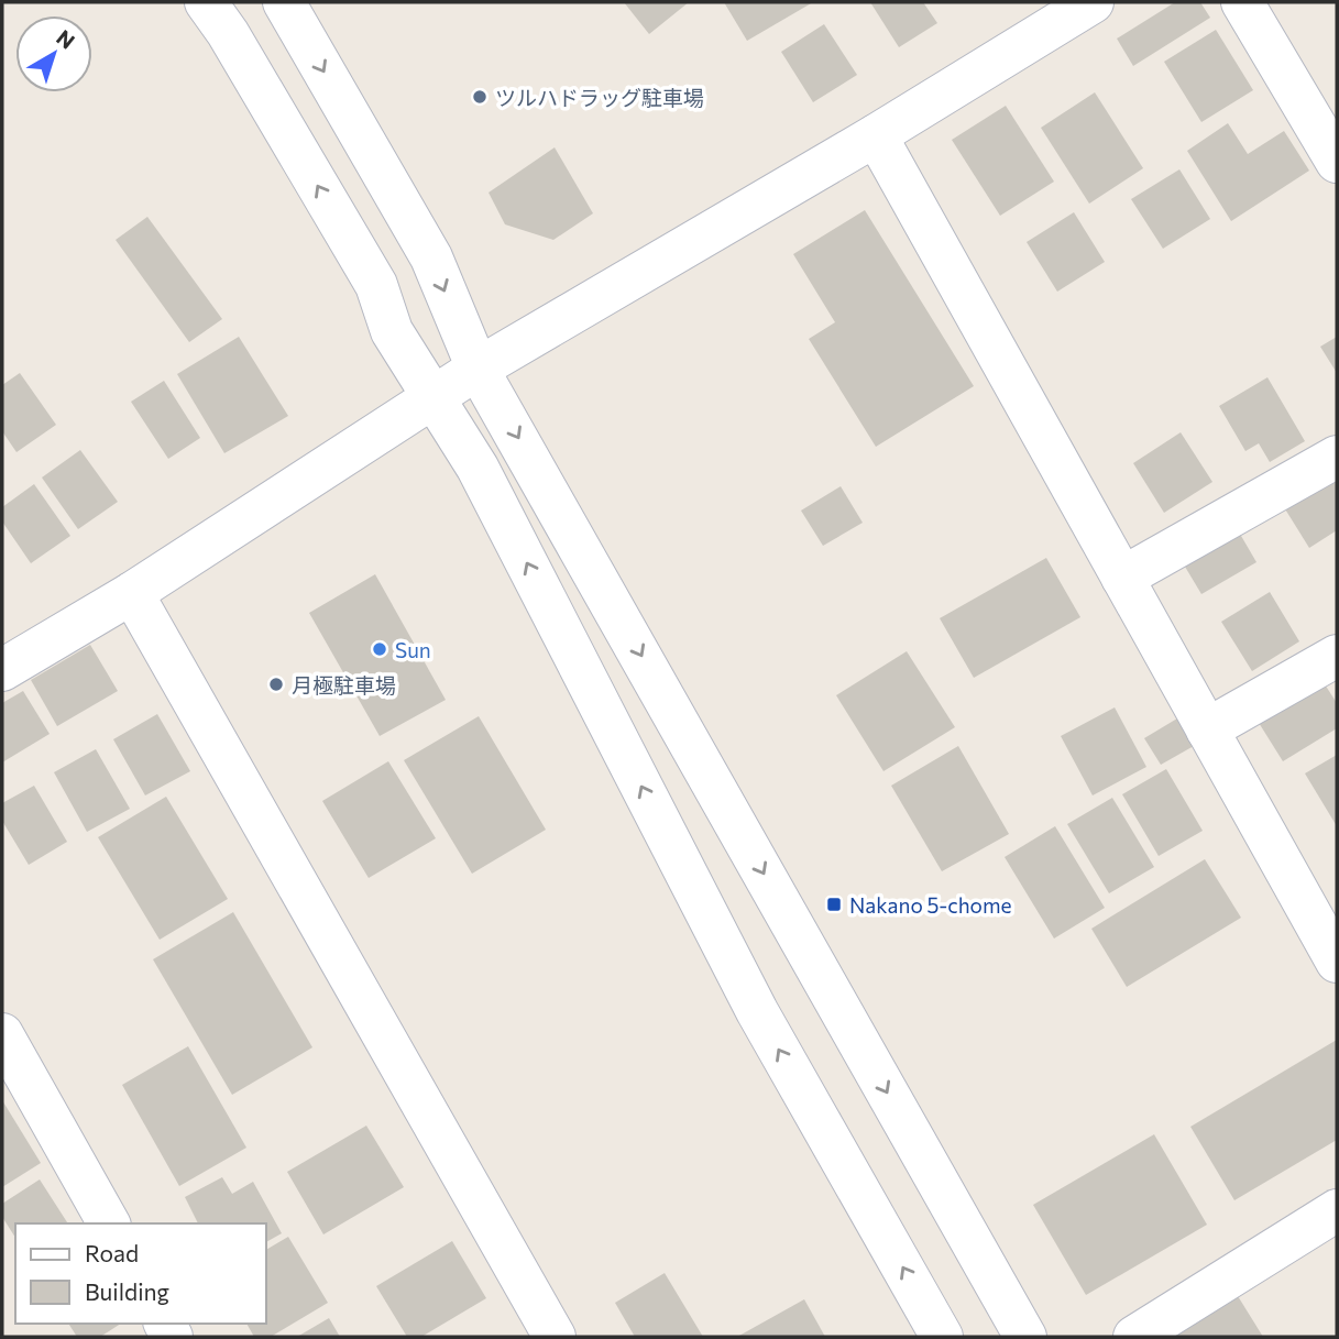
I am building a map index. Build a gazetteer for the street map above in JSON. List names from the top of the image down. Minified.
{"places":{"other":["ツルハドラッグ駐車場","Sun","月極駐車場"],"transit":["Nakano 5-chome"]},"legend":["Road","Building"],"north":"top right"}
